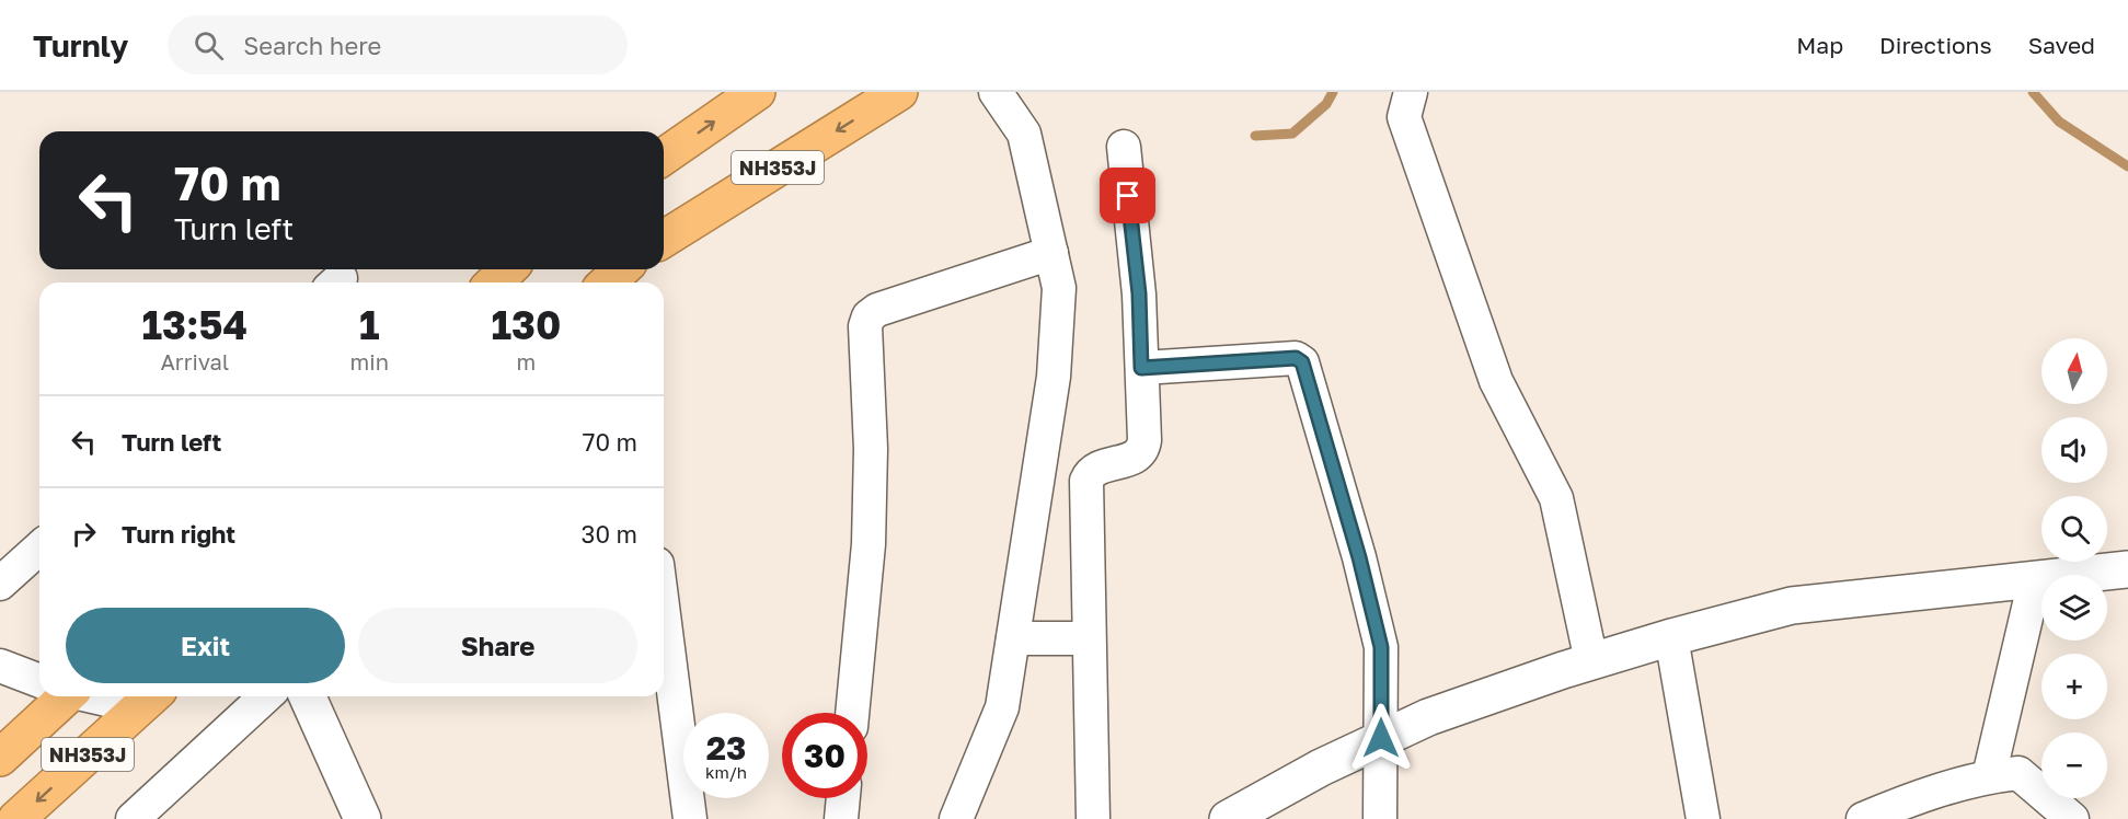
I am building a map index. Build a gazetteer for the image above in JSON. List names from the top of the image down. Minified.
{"streets":{"highway":["NH353J"]},"north":"top","page":{"header":"Turnly","search":"Search here","nav":["Map","Directions","Saved"],"turn":["70 m","Turn left"],"eta":["13:54","Arrival","1","min","130","m"],"map_buttons":["+","−"],"list":[{"name":"Turn left","value":"70 m"},{"name":"Turn right","value":"30 m"}],"buttons":["Exit","Share"],"speed":"23 km/h","limit":"30"}}
